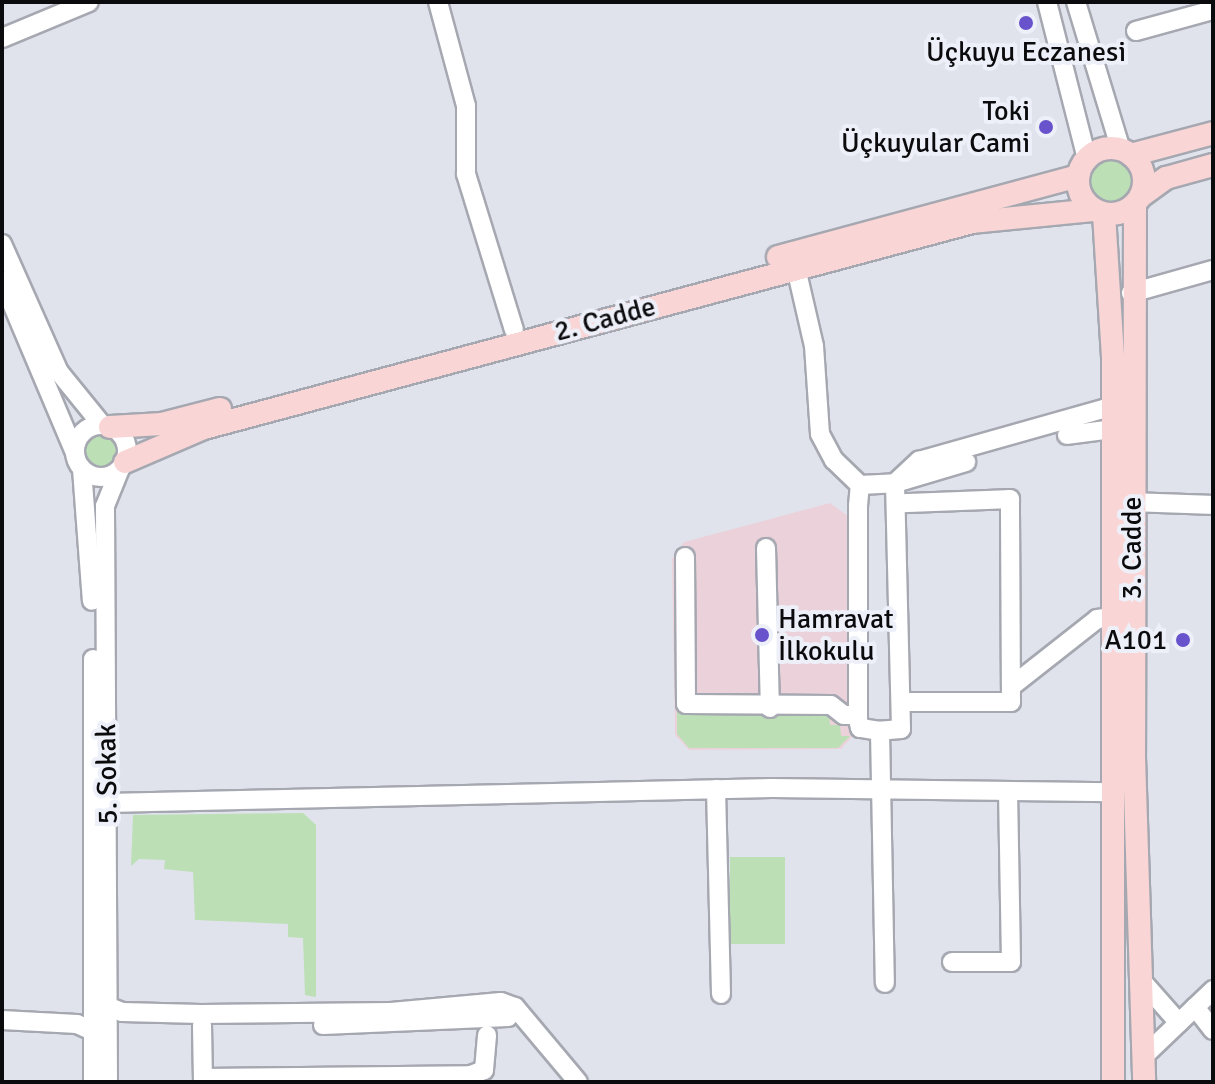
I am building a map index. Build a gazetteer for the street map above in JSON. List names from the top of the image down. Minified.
{"streets":{"main road":["2. Cadde","3. Cadde"],"street":["5. Sokak"]},"crossings":[["2. Cadde","3. Cadde"],["2. Cadde","5. Sokak"]],"places":["Üçkuyu Eczanesi","Toki Üçkuyular Cami","Hamravat İlkokulu","A101"]}
